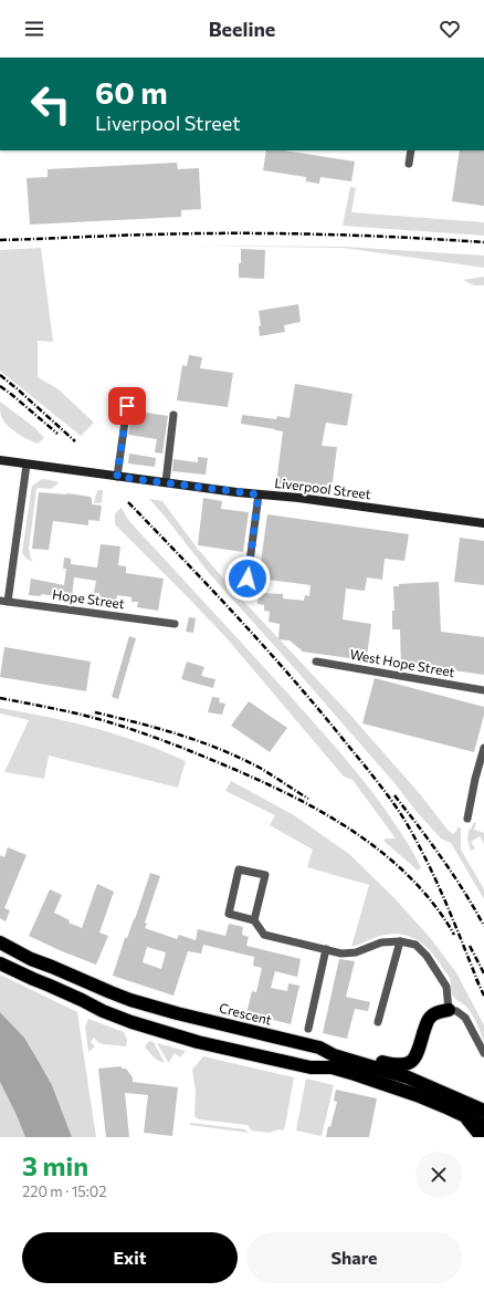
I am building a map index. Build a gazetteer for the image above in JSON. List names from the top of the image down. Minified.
{"streets":{"highway":["Crescent"],"street":["Liverpool Street","Hope Street","West Hope Street"]},"page":{"header":"Beeline","turn":["60 m","Liverpool Street"],"heading":["3 min","220 m · 15:02"],"buttons":["Exit","Share"]}}
